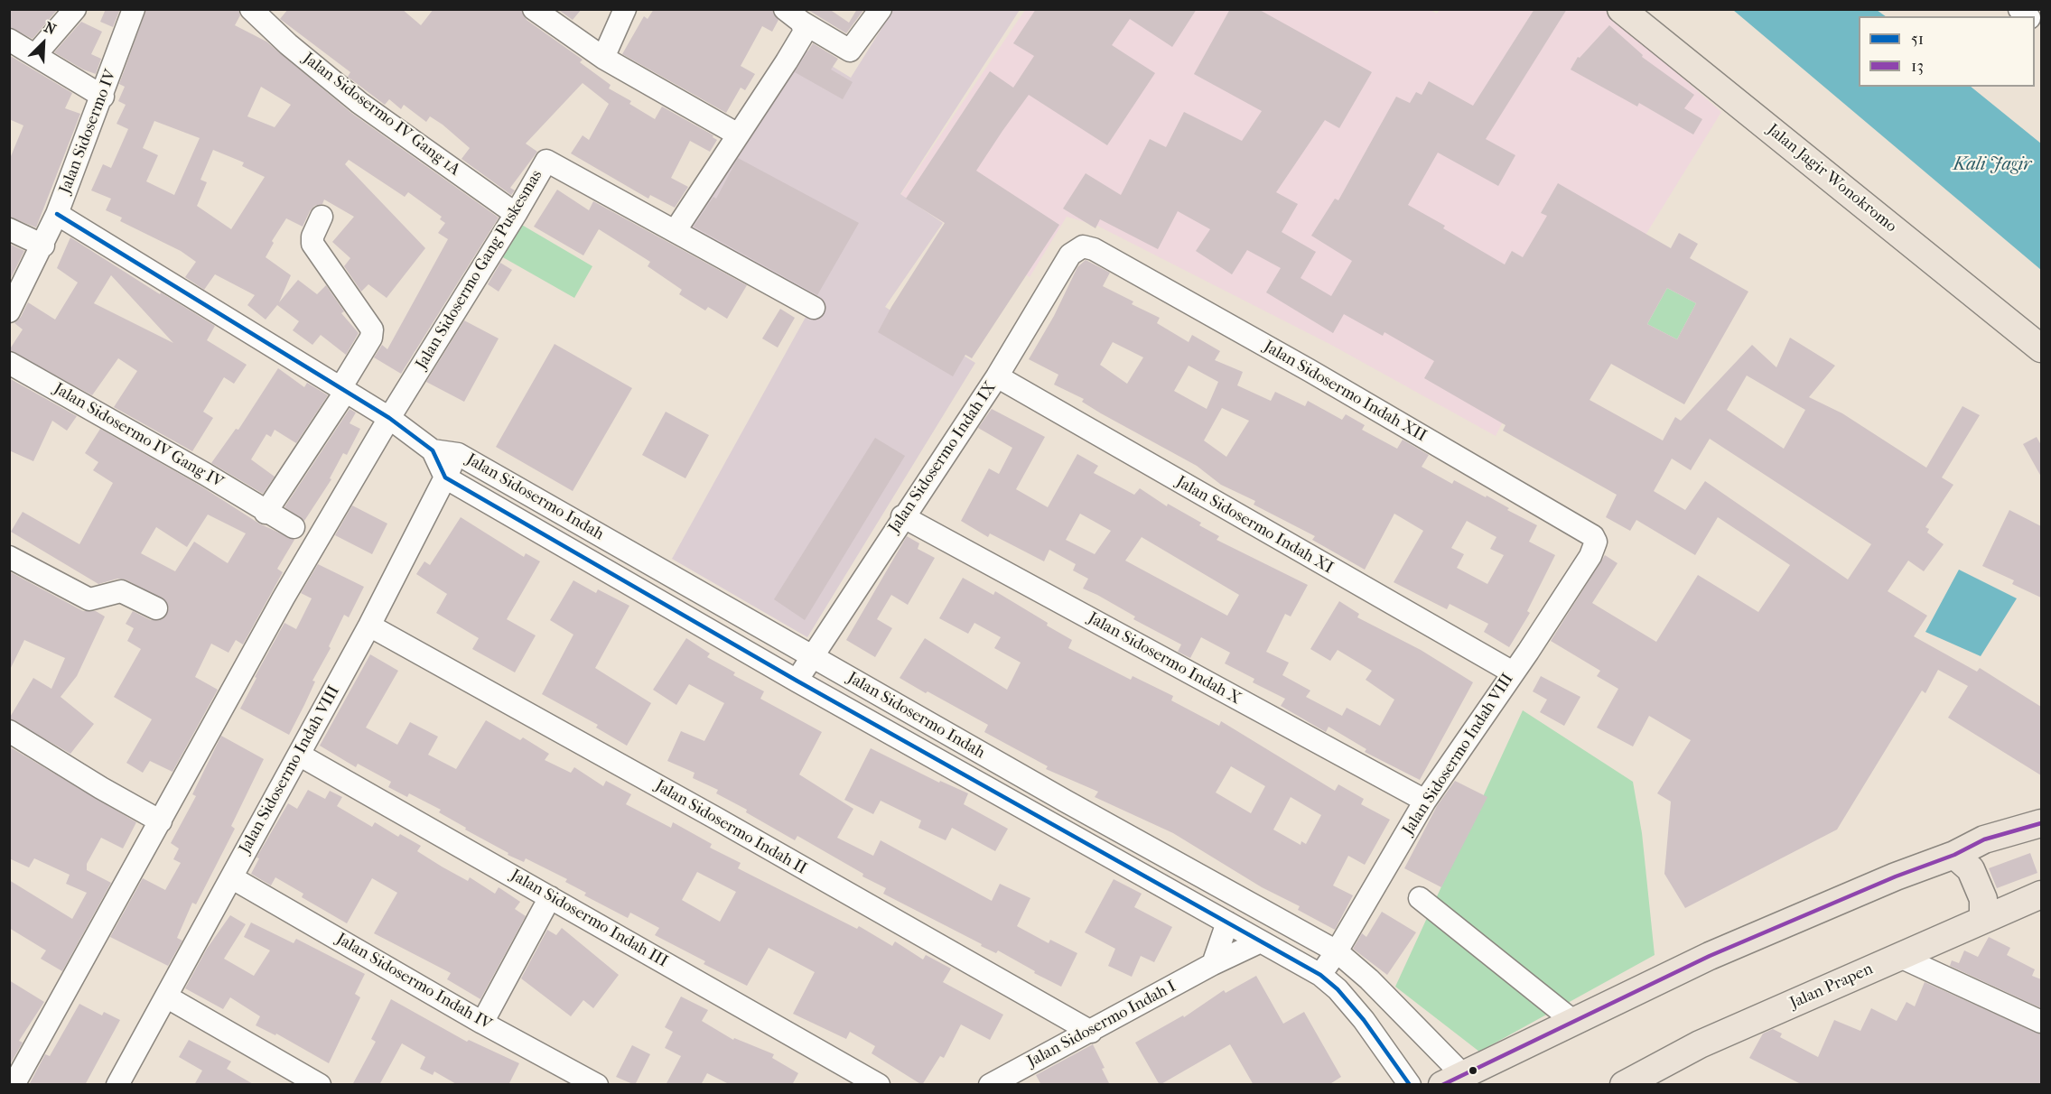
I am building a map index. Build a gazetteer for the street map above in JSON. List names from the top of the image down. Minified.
{"streets":{"main road":["Jalan Jagir Wonokromo","Jalan Prapen"],"street":["Jalan Sidosermo IV Gang 1A","Jalan Sidosermo IV","Jalan Sidosermo Gang Puskesmas","Jalan Sidosermo Indah XII","Jalan Sidosermo IV Gang IV","Jalan Sidosermo Indah IX","Jalan Sidosermo Indah","Jalan Sidosermo Indah XI","Jalan Sidosermo Indah X","Jalan Sidosermo Indah VIII","Jalan Sidosermo Indah II","Jalan Sidosermo Indah III","Jalan Sidosermo Indah IV","Jalan Sidosermo Indah I"]},"crossings":[["Jalan Sidosermo IV Gang 1A","Jalan Sidosermo Gang Puskesmas"],["Jalan Sidosermo Indah XII","Jalan Sidosermo Indah IX"],["Jalan Sidosermo Indah XII","Jalan Sidosermo Indah VIII"],["Jalan Sidosermo Indah IX","Jalan Sidosermo Indah"],["Jalan Sidosermo Indah IX","Jalan Sidosermo Indah XI"],["Jalan Sidosermo Indah IX","Jalan Sidosermo Indah X"],["Jalan Sidosermo Indah","Jalan Sidosermo Indah VIII"],["Jalan Sidosermo Indah","Jalan Sidosermo Indah I"],["Jalan Sidosermo Indah XI","Jalan Sidosermo Indah VIII"],["Jalan Sidosermo Indah X","Jalan Sidosermo Indah VIII"],["Jalan Sidosermo Indah VIII","Jalan Sidosermo Indah II"],["Jalan Sidosermo Indah VIII","Jalan Sidosermo Indah III"],["Jalan Sidosermo Indah VIII","Jalan Sidosermo Indah IV"],["Jalan Sidosermo Indah II","Jalan Sidosermo Indah I"]],"water":["Kali Jagir"],"lines":["transit line 51","transit line 13"],"legend":["51","13"],"north":"top right"}
